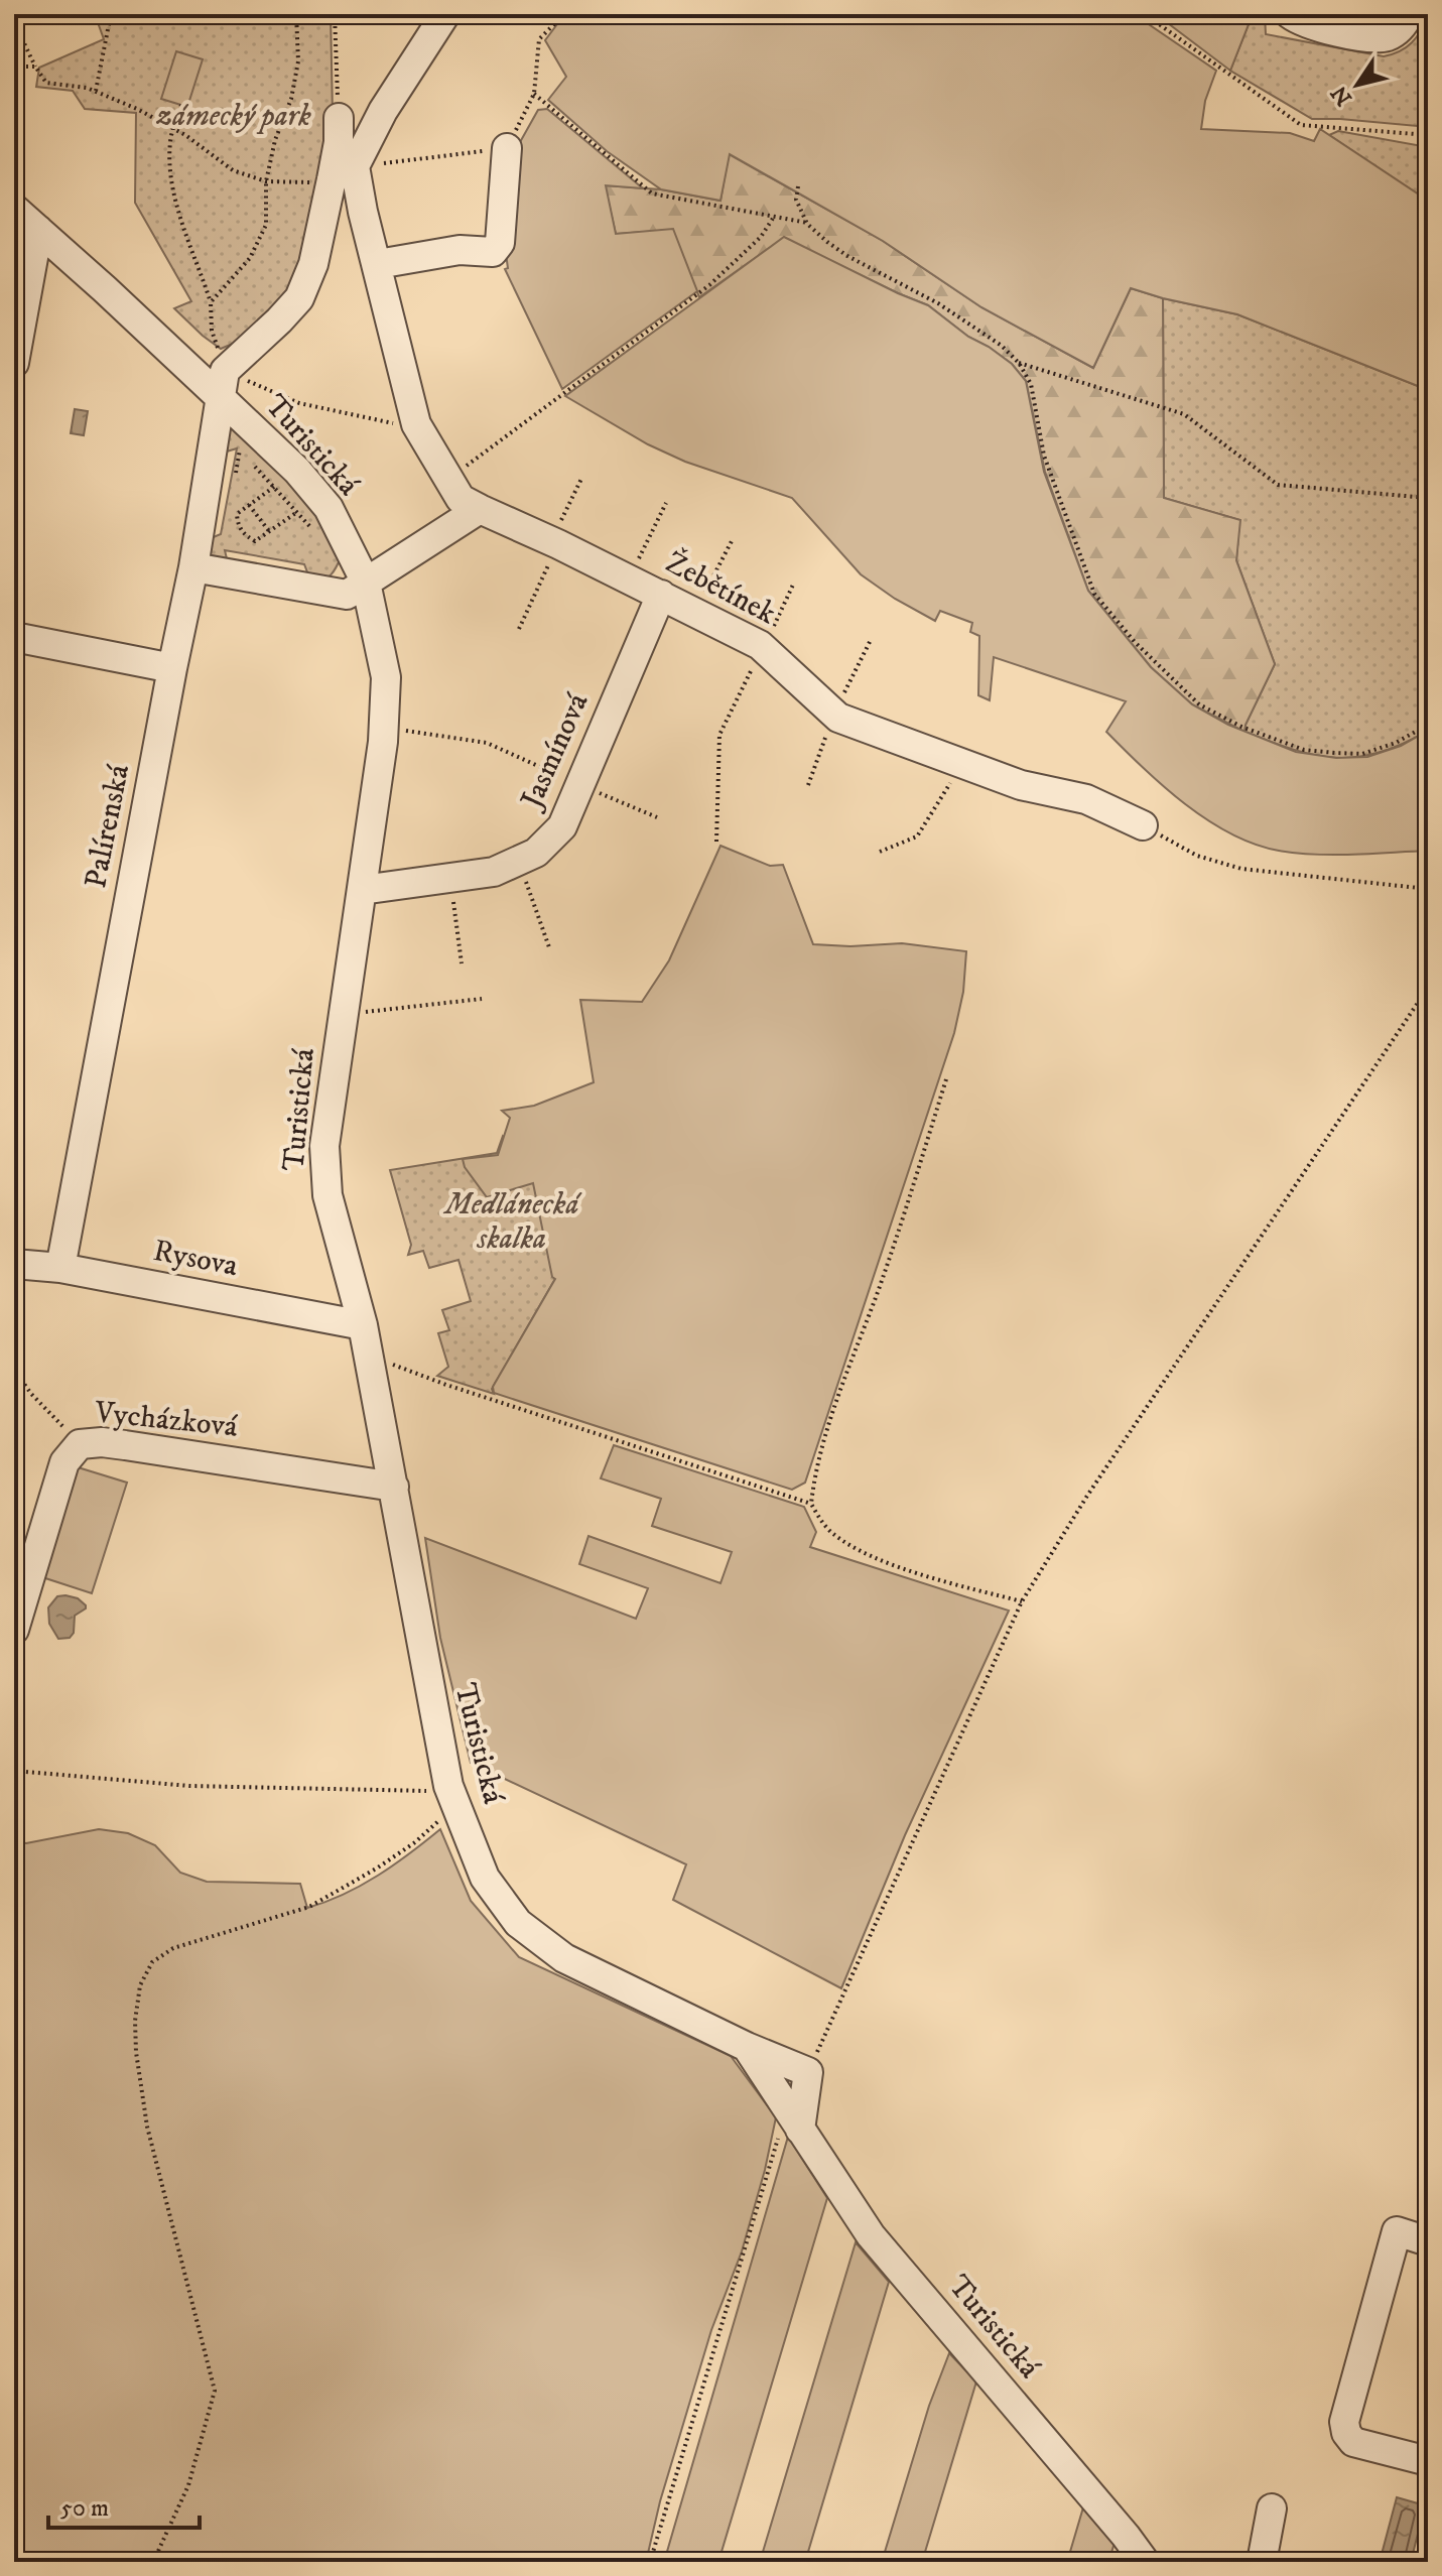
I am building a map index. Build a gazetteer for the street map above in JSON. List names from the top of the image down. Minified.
{"streets":{"street":["Turistická","Žebětínek","Jasmínová","Palírenská","Rysova","Vycházková"]},"crossings":[["Turistická","Jasmínová"],["Turistická","Palírenská"],["Turistická","Rysova"],["Turistická","Vycházková"],["Žebětínek","Jasmínová"],["Palírenská","Rysova"]],"parks":["zámecký park","Medlánecká skalka"],"scale_bar":"50 m","north":"bottom left"}
